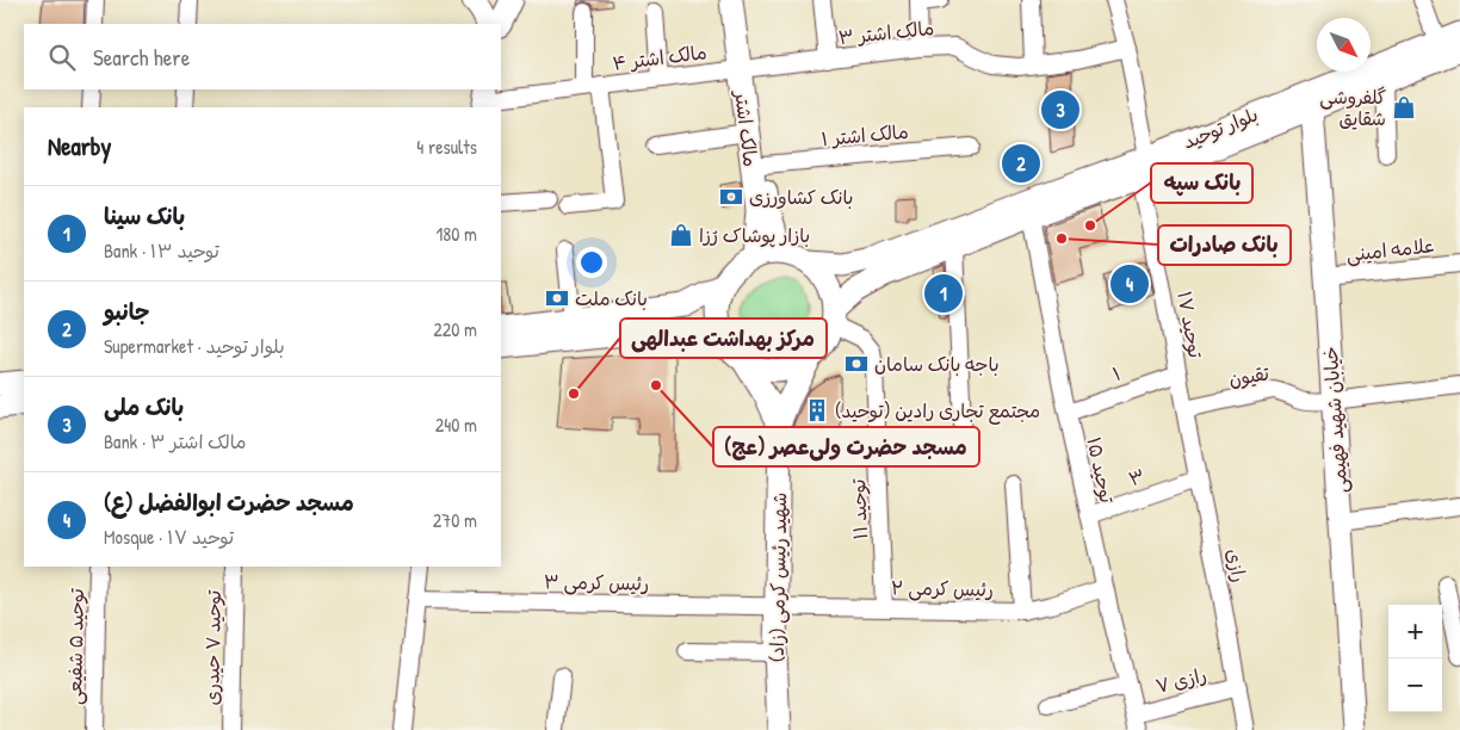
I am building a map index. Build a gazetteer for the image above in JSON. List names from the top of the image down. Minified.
{"streets":{"main road":["بلوار توحید","مالک اشتر","خیابان شهید فهیمی","شهید رئیس کرمی (زاد)"],"street":["مالک اشتر ۳","مالک اشتر ۴","مالک اشتر ۱","علامه امینی","توحید ۱۷","۱","تقیون","توحید ۱۵","۳","توحید ۱۱","رازی","رئیس کرمی ۳","رئیس کرمی ۲","توحید ۵ شفیعی","توحید ۷ حیدری","رازی ۷"]},"crossings":[["مالک اشتر ۳","مالک اشتر ۴"],["مالک اشتر ۳","مالک اشتر"],["مالک اشتر ۳","توحید ۱۷"],["مالک اشتر ۴","مالک اشتر"],["بلوار توحید","مالک اشتر"],["بلوار توحید","توحید ۱۷"],["بلوار توحید","خیابان شهید فهیمی"],["بلوار توحید","توحید ۱۵"],["بلوار توحید","توحید ۱۱"],["مالک اشتر","مالک اشتر ۱"],["مالک اشتر","توحید ۱۱"],["علامه امینی","خیابان شهید فهیمی"],["توحید ۱۷","۱"],["توحید ۱۷","تقیون"],["توحید ۱۷","رازی"],["۱","توحید ۱۵"],["تقیون","خیابان شهید فهیمی"],["تقیون","رازی"],["توحید ۱۵","۳"],["توحید ۱۵","رئیس کرمی ۲"],["توحید ۱۵","رازی ۷"],["۳","رازی"],["توحید ۱۱","رئیس کرمی ۲"],["رازی","رازی ۷"],["شهید رئیس کرمی (زاد)","رئیس کرمی ۳"],["شهید رئیس کرمی (زاد)","رئیس کرمی ۲"],["رئیس کرمی ۳","رئیس کرمی ۲"]],"places":{"shop":["گلفروشی شقایق","بازار پوشاک رُزا"],"bank":["بانک کشاورزی","بانک ملت","باجه بانک سامان"],"other":["بانک سپه","بانک صادرات","مسجد حضرت ولی‌عصر (عج)","مرکز بهداشت عبدالهی"],"building":["مجتمع تجاری رادین (توحید)"]},"north":"bottom right","page":{"search":"Search here","pins":["3","2","4","1"],"heading":["Nearby","4 results"],"list":[{"mark":"1","name":"بانک سینا","note":"Bank · توحید ۱۳","value":"180 m"},{"mark":"2","name":"جانبو","note":"Supermarket · بلوار توحید","value":"220 m"},{"mark":"3","name":"بانک ملی","note":"Bank · مالک اشتر ۳","value":"240 m"},{"mark":"4","name":"مسجد حضرت ابوالفضل (ع)","note":"Mosque · توحید ۱۷","value":"270 m"}],"map_buttons":["+","−"]}}
